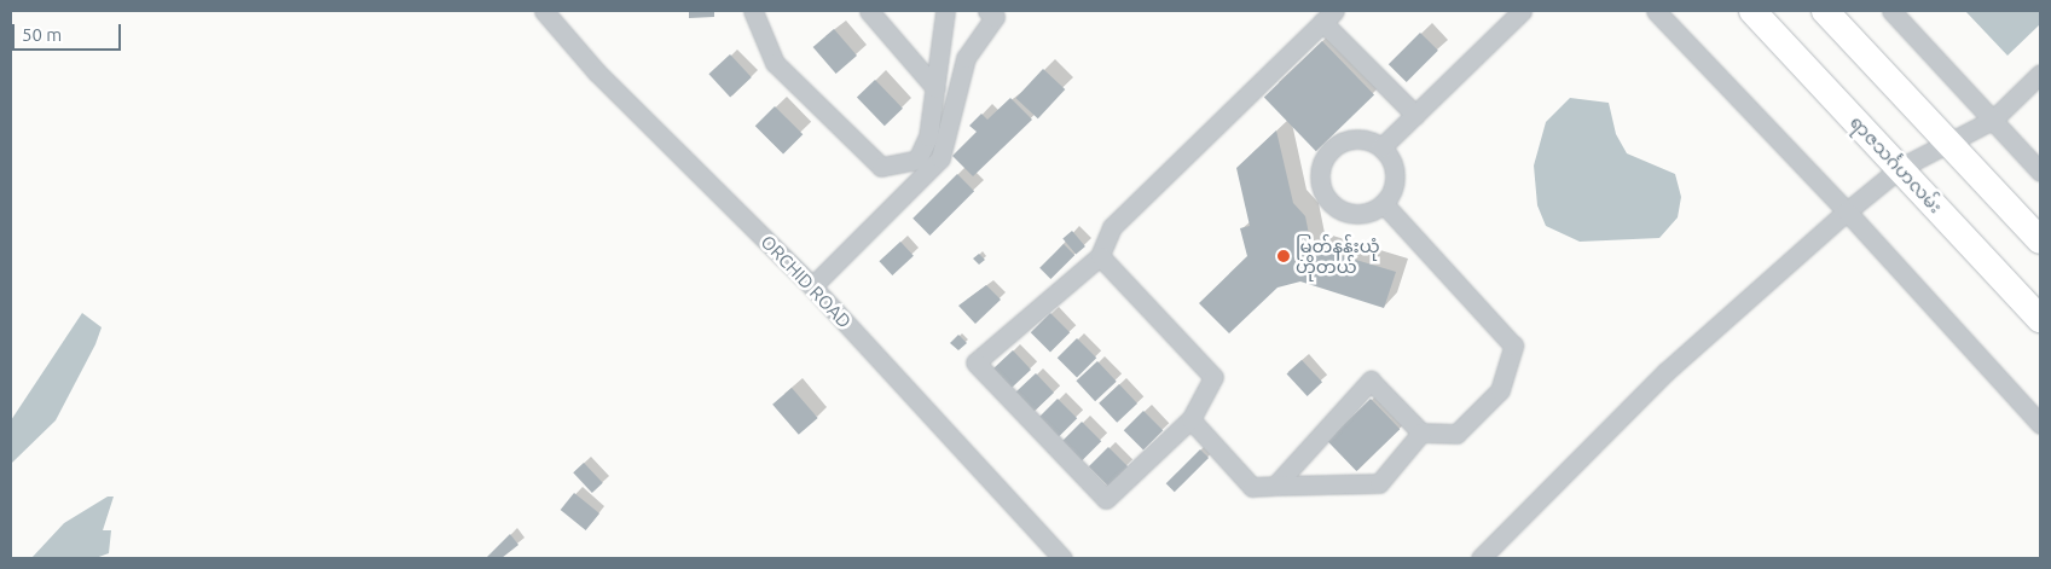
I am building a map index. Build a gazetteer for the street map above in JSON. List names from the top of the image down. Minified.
{"streets":{"main road":["ရာဇသင်္ဂဟလမ်း"],"street":["ORCHID ROAD"]},"places":["မြတ်နန်းယုံ ဟိုတယ်"],"scale_bar":"50 m"}
